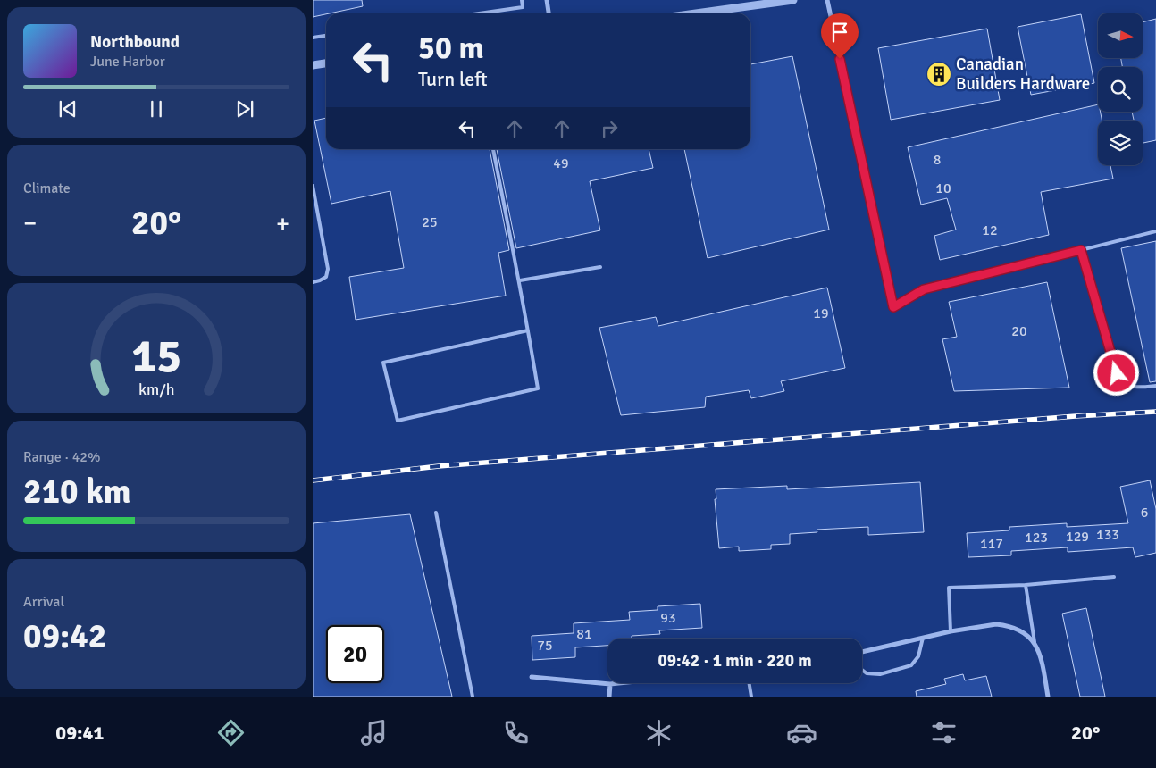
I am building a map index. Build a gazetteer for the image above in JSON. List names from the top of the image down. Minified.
{"places":{"building":["Canadian Builders Hardware"]},"house_numbers":["8","49","10","25","12","19","20","6","133","129","123","117","93","81","75"],"north":"right","page":{"turn":["50 m","Turn left"],"song":["Northbound","June Harbor"],"tile":["Climate",["Range · 42%","210 km"],["Arrival","09:42"]],"heat":["−","20°","+"],"limit":"20","trip":"09:42 · 1 min · 220 m","tabs":["09:41","20°"],"gauge":["15","km/h"]}}
